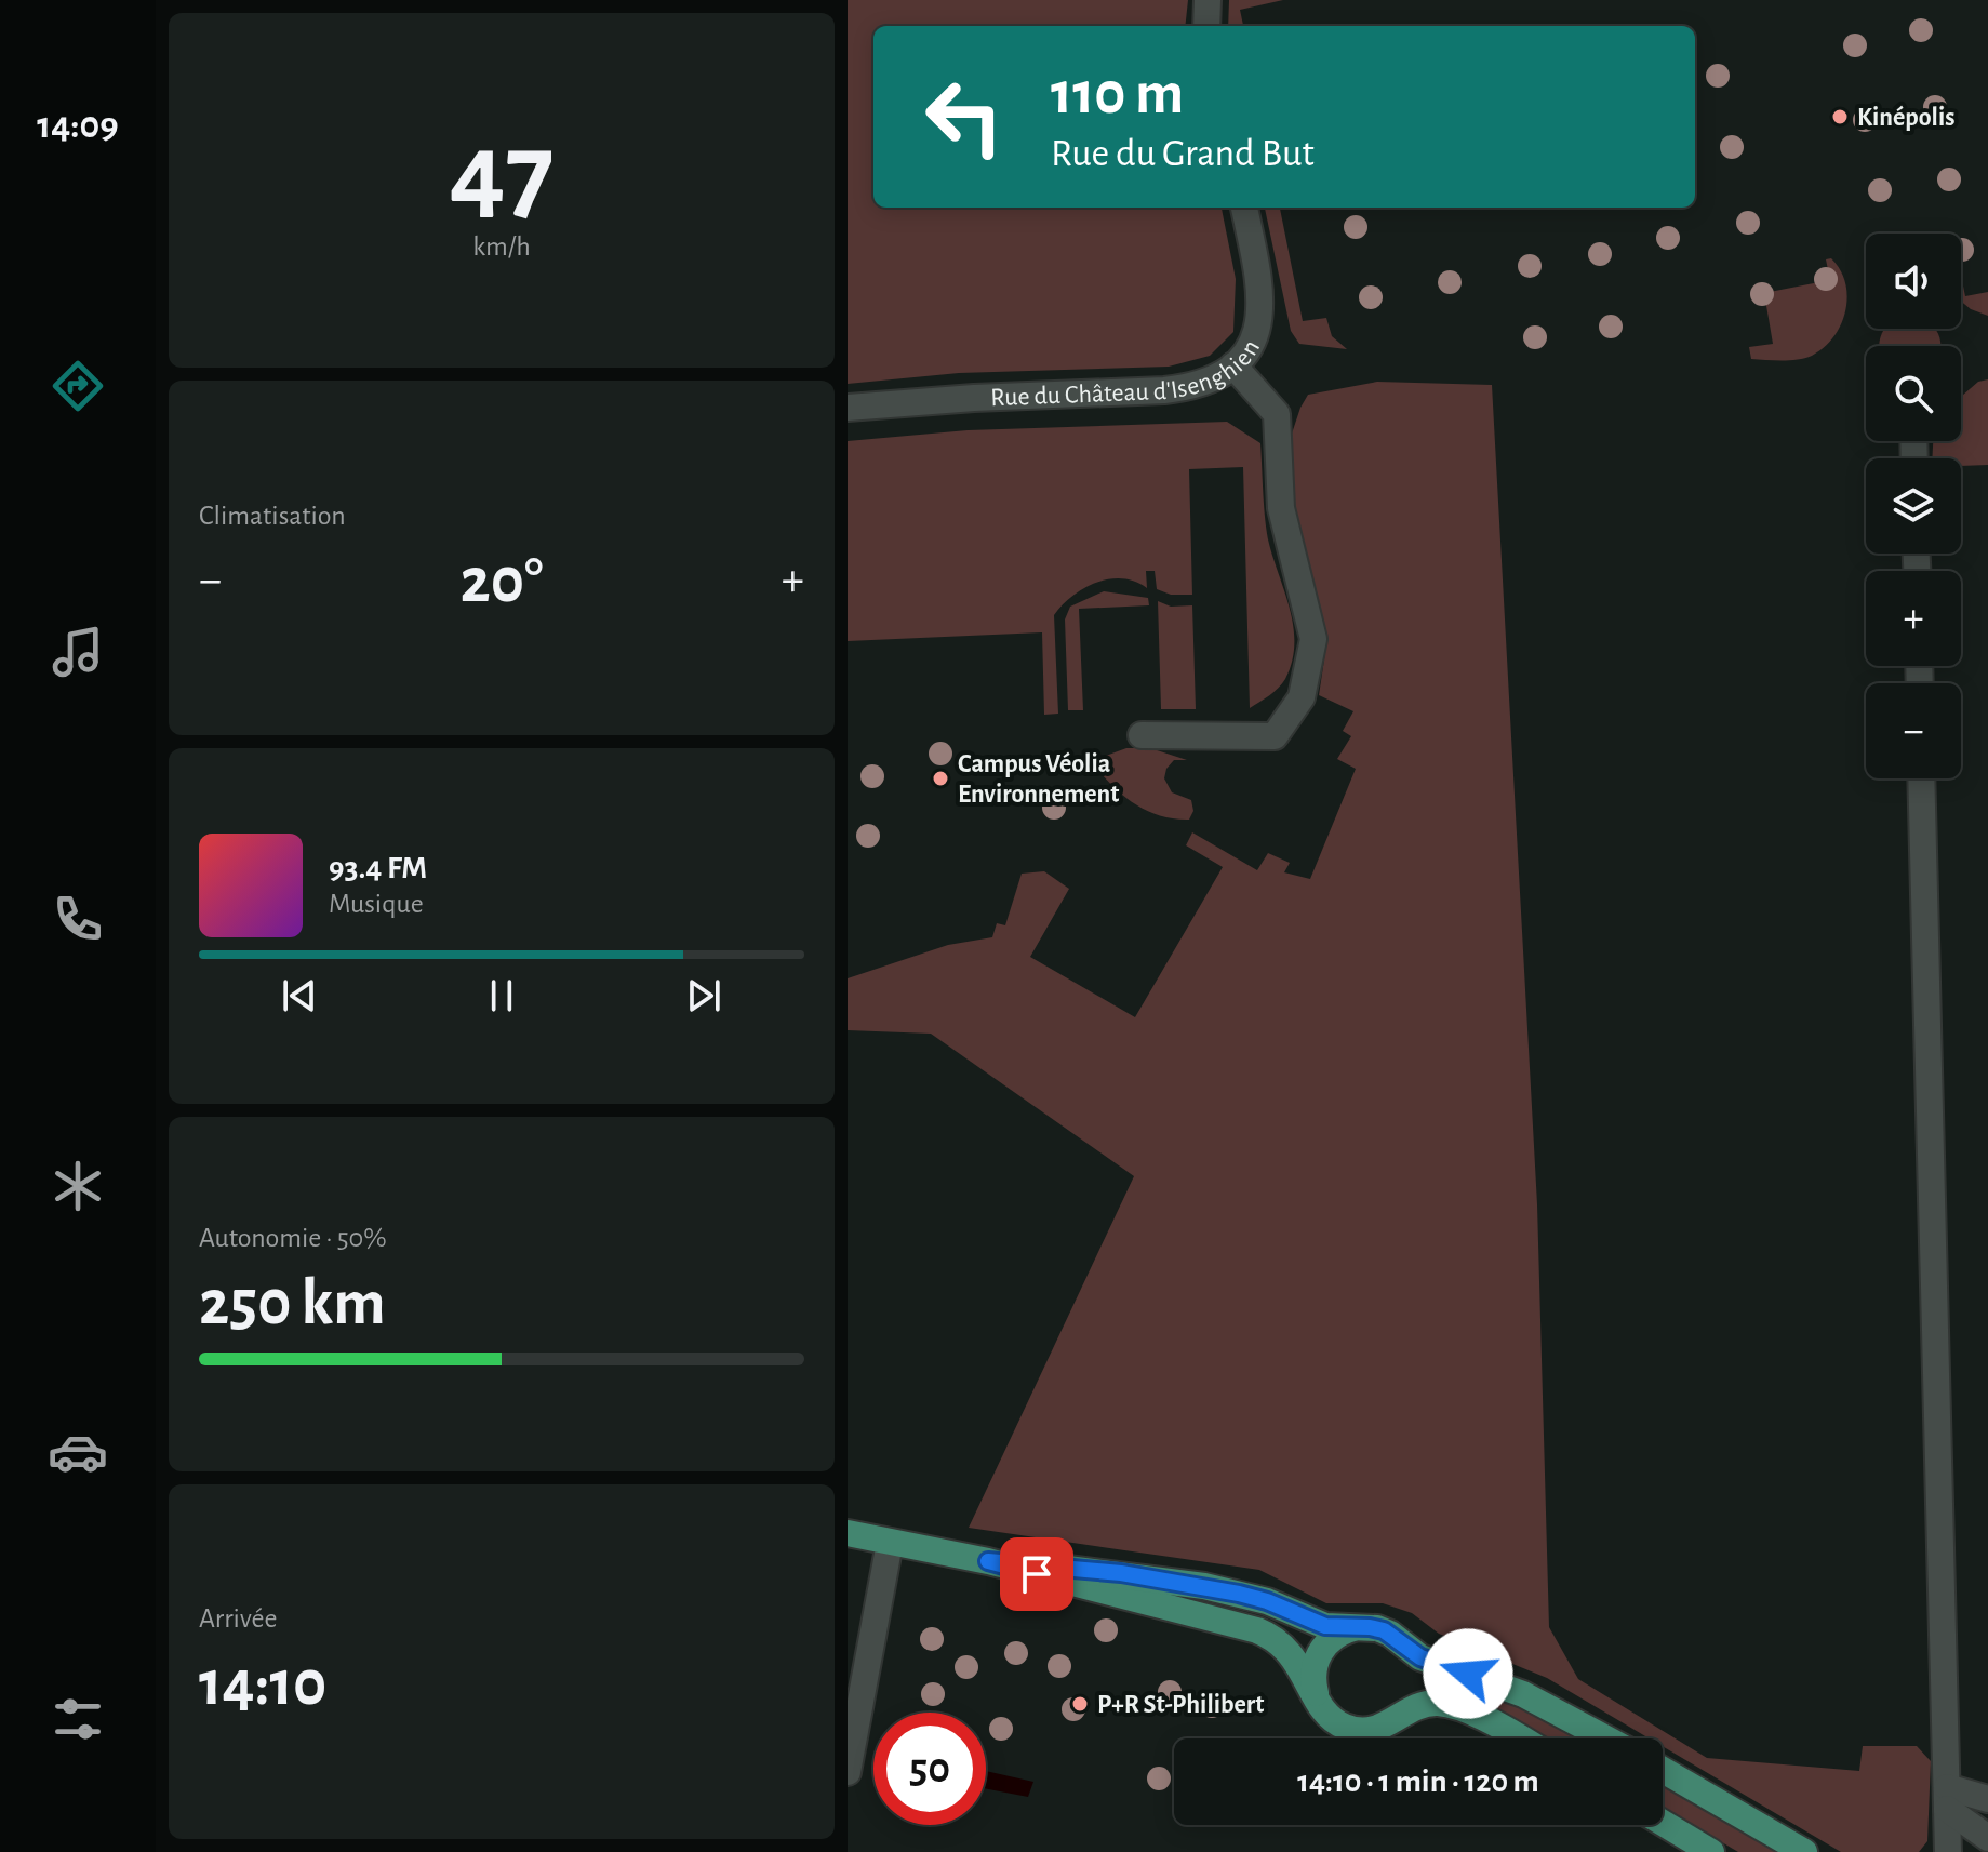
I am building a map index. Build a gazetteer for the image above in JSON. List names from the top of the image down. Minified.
{"streets":{"street":["Rue du Château d'Isenghien"]},"places":["Kinépolis","Campus Véolia Environnement","P+R St-Philibert"],"page":{"tabs":"14:09","tile":[["47","km/h"],"Climatisation",["Autonomie · 50%","250 km"],["Arrivée","14:10"]],"turn":["110 m","Rue du Grand But"],"map_buttons":["+","−"],"heat":["−","20°","+"],"song":["93.4 FM","Musique"],"limit":"50","trip":"14:10 · 1 min · 120 m"}}
